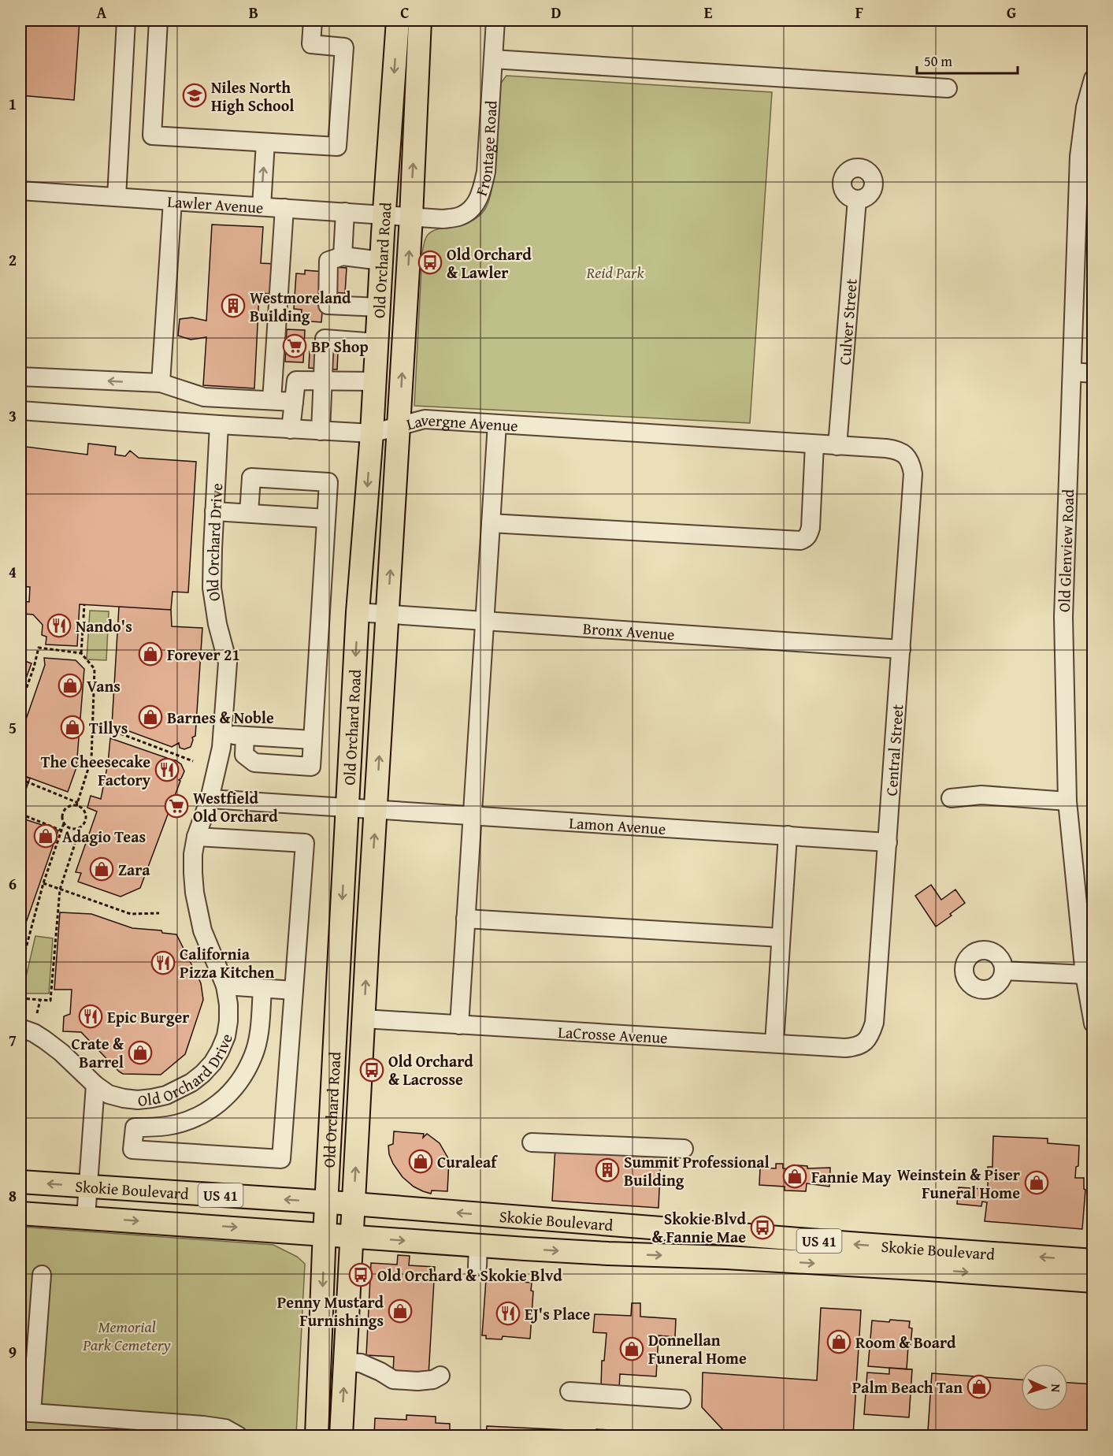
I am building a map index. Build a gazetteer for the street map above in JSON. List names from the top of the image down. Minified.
{"streets":{"main road":["Old Orchard Road","Skokie Boulevard","US 41"],"street":["Frontage Road","Lawler Avenue","Culver Street","Lavergne Avenue","Old Orchard Drive","Old Glenview Road","Bronx Avenue","Central Street","Lamon Avenue","LaCrosse Avenue"]},"crossings":[["Frontage Road","Lawler Avenue"],["Frontage Road","Old Orchard Road"],["Lawler Avenue","Old Orchard Road"],["Old Orchard Road","Lavergne Avenue"],["Old Orchard Road","Bronx Avenue"],["Old Orchard Road","Lamon Avenue"],["Old Orchard Road","LaCrosse Avenue"],["Old Orchard Road","Skokie Boulevard"],["Culver Street","Lavergne Avenue"],["Lavergne Avenue","Old Orchard Drive"],["Lavergne Avenue","Central Street"],["Bronx Avenue","Central Street"],["Central Street","Lamon Avenue"],["Central Street","LaCrosse Avenue"]],"parks":["Reid Park","Memorial Park Cemetery"],"places":{"school or university":["Niles North High School"],"bus stop":["Old Orchard & Lawler","Old Orchard & Lacrosse","Skokie Blvd & Fannie Mae","Old Orchard & Skokie Blvd"],"building":["Westmoreland Building","Summit Professional Building"],"supermarket":["BP Shop","Westfield Old Orchard"],"restaurant":["Nando's","The Cheesecake Factory","California Pizza Kitchen","Epic Burger","EJ's Place"],"shop":["Forever 21","Vans","Barnes & Noble","Tillys","Adagio Teas","Zara","Crate & Barrel","Curaleaf","Fannie May","Weinstein & Piser Funeral Home","Penny Mustard Furnishings","Room & Board","Donnellan Funeral Home","Palm Beach Tan"]},"scale_bar":"50 m","north":"right","grid":{"columns":["A","B","C","D","E","F","G"],"rows":["1","2","3","4","5","6","7","8","9"]}}
